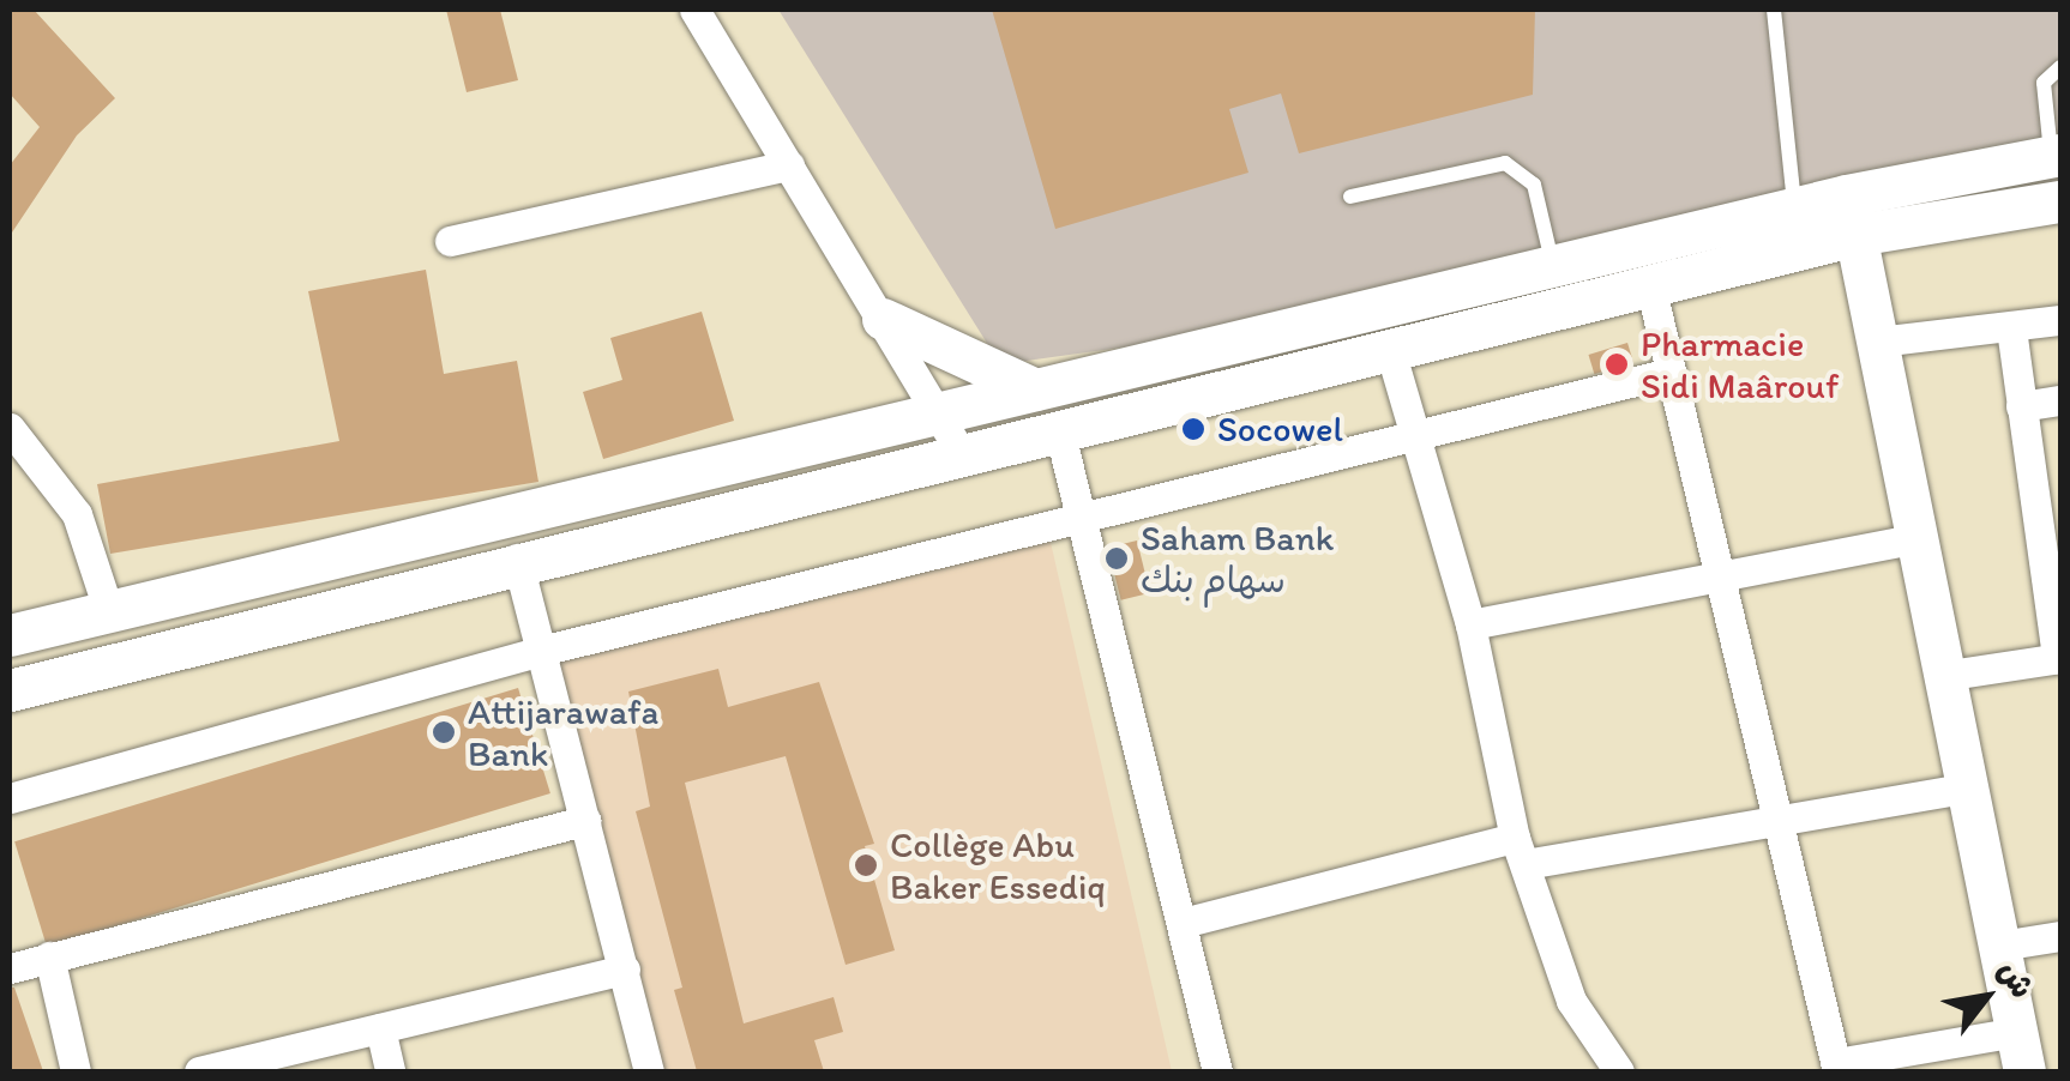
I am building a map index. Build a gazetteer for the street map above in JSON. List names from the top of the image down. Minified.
{"places":["Pharmacie Sidi Maârouf","Socowel","Saham Bank سهام بنك","Attijarawafa Bank","Collège Abu Baker Essediq"],"north":"top right"}
